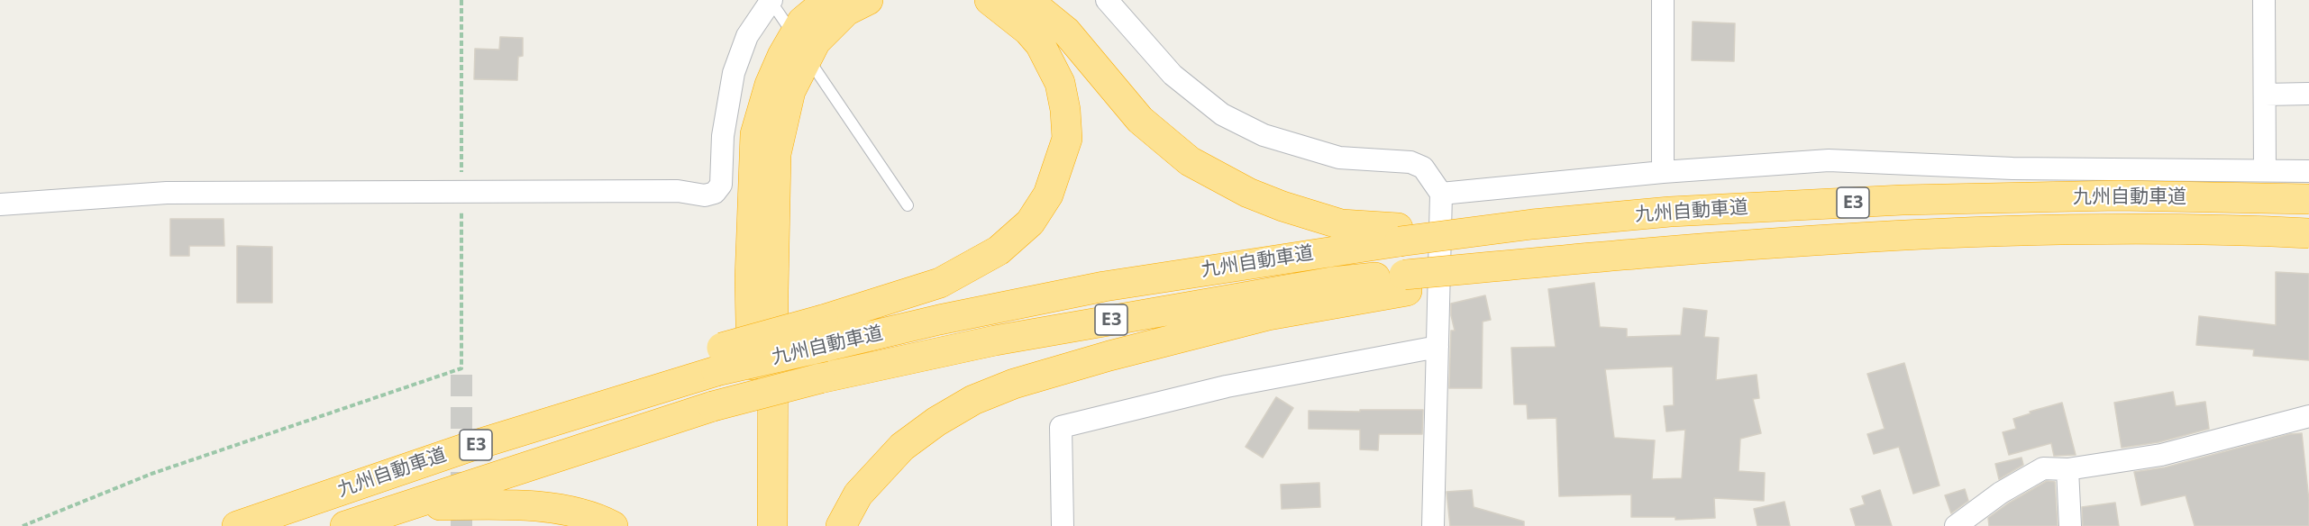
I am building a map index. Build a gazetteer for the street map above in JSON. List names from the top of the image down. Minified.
{"streets":{"highway":["九州自動車道","E3"]}}
